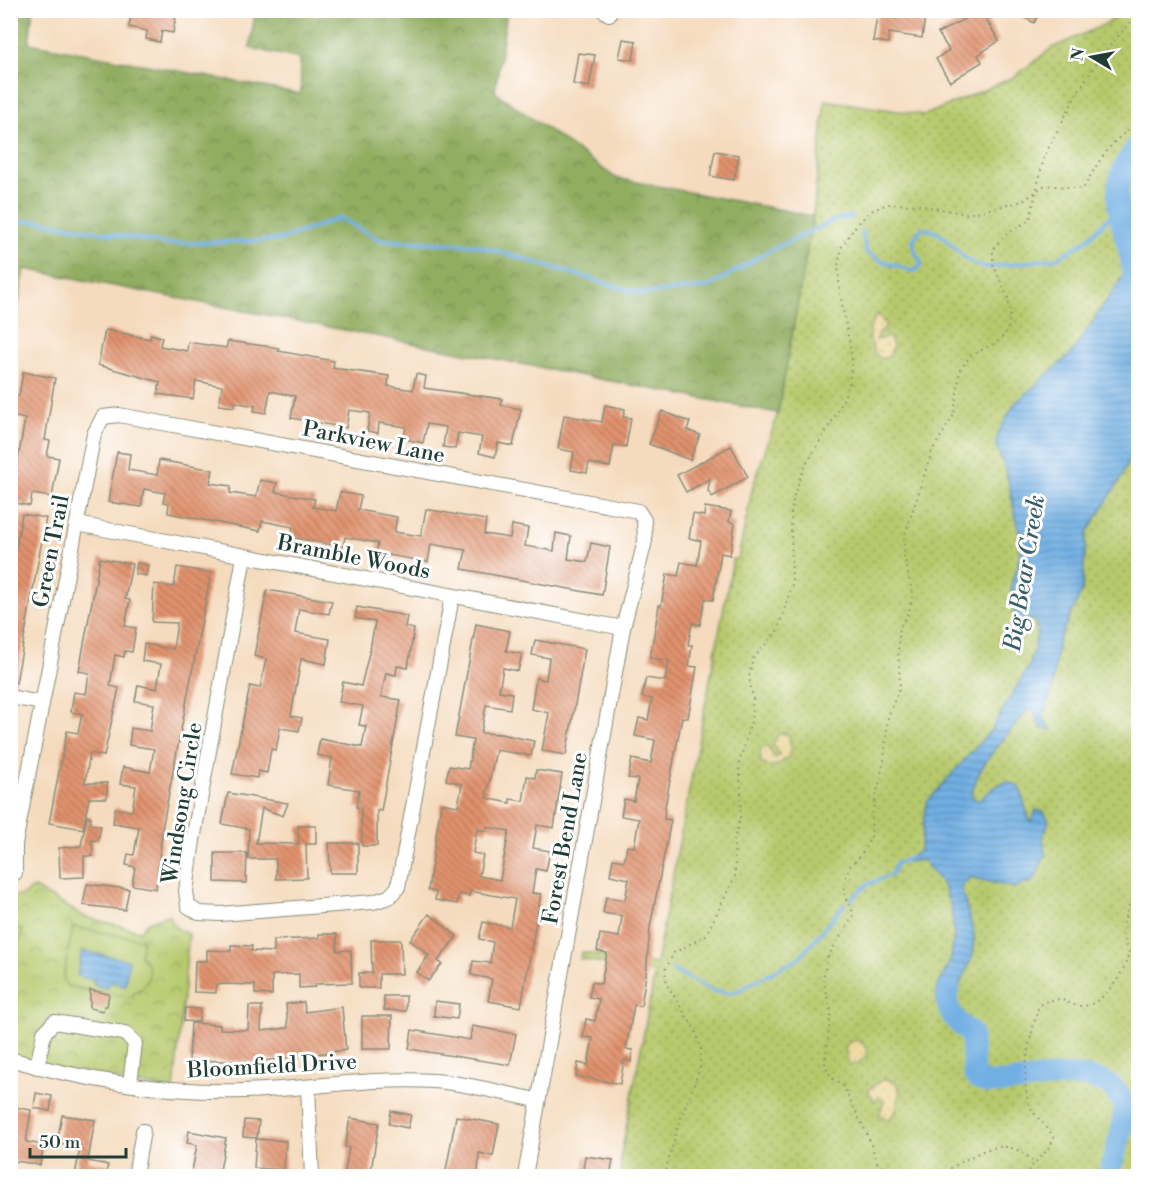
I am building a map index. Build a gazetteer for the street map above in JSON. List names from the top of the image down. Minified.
{"streets":{"street":["Parkview Lane","Green Trail","Bramble Woods","Windsong Circle","Forest Bend Lane","Bloomfield Drive"]},"crossings":[["Parkview Lane","Green Trail"],["Parkview Lane","Forest Bend Lane"],["Green Trail","Bramble Woods"],["Bramble Woods","Windsong Circle"],["Bramble Woods","Forest Bend Lane"],["Forest Bend Lane","Bloomfield Drive"]],"water":["Big Bear Creek"],"scale_bar":"50 m","north":"left"}
